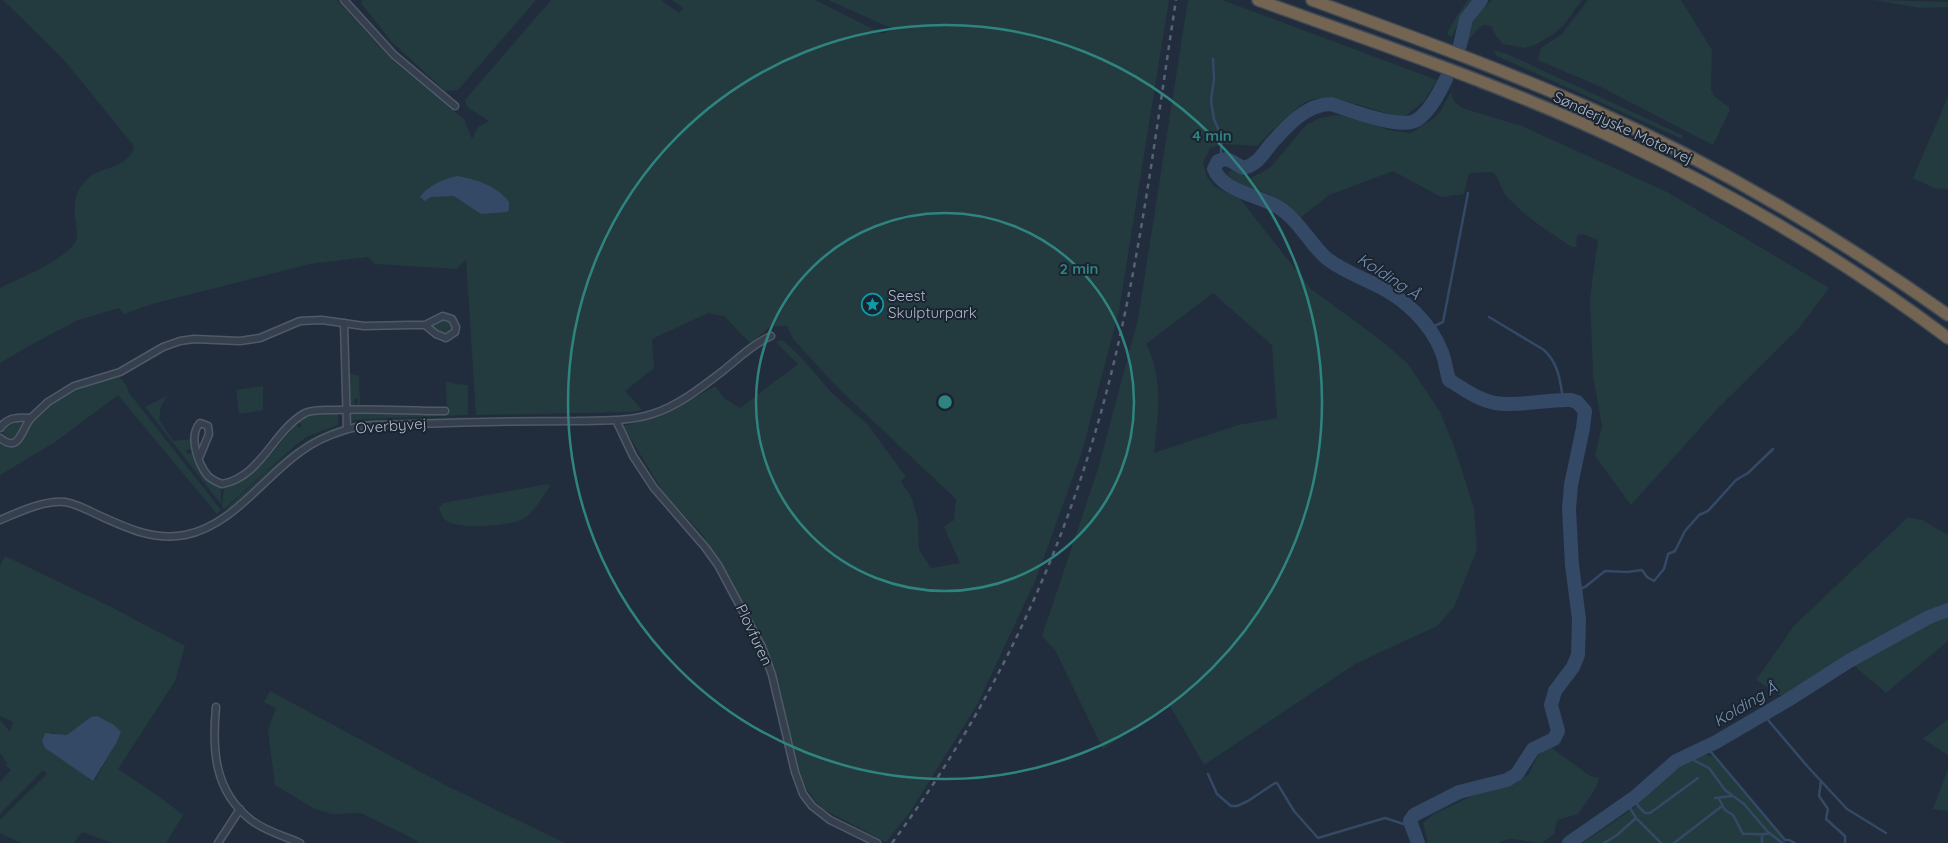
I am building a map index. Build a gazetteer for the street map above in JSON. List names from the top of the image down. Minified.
{"streets":{"highway":["Sønderjyske Motorvej"],"street":["Overbyvej","Plovfuren"]},"crossings":[["Overbyvej","Plovfuren"]],"water":["Kolding Å"],"places":{"place":["Seest Skulpturpark"]},"rings":["4 min","2 min"]}
